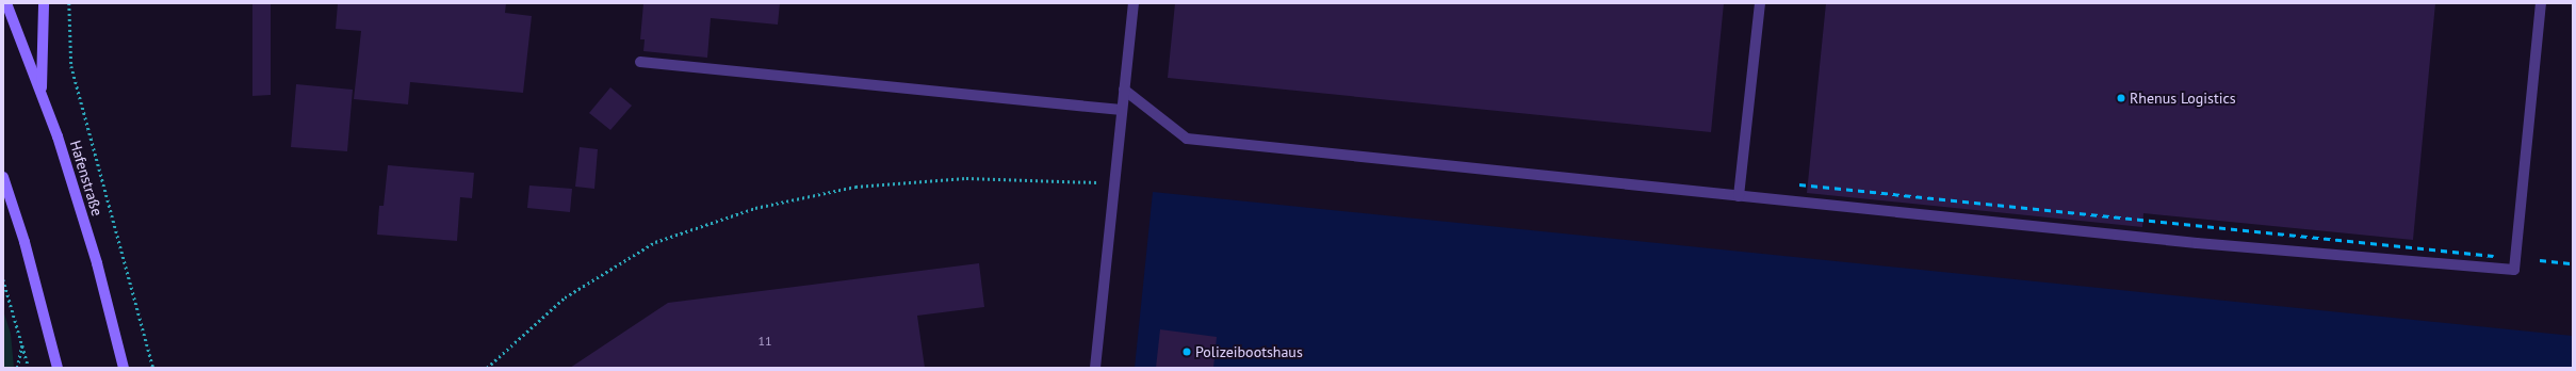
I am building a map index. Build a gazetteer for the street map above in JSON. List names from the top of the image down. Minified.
{"streets":{"main road":["Hafenstraße"]},"places":["Rhenus Logistics","Polizeibootshaus"],"house_numbers":["11"]}
